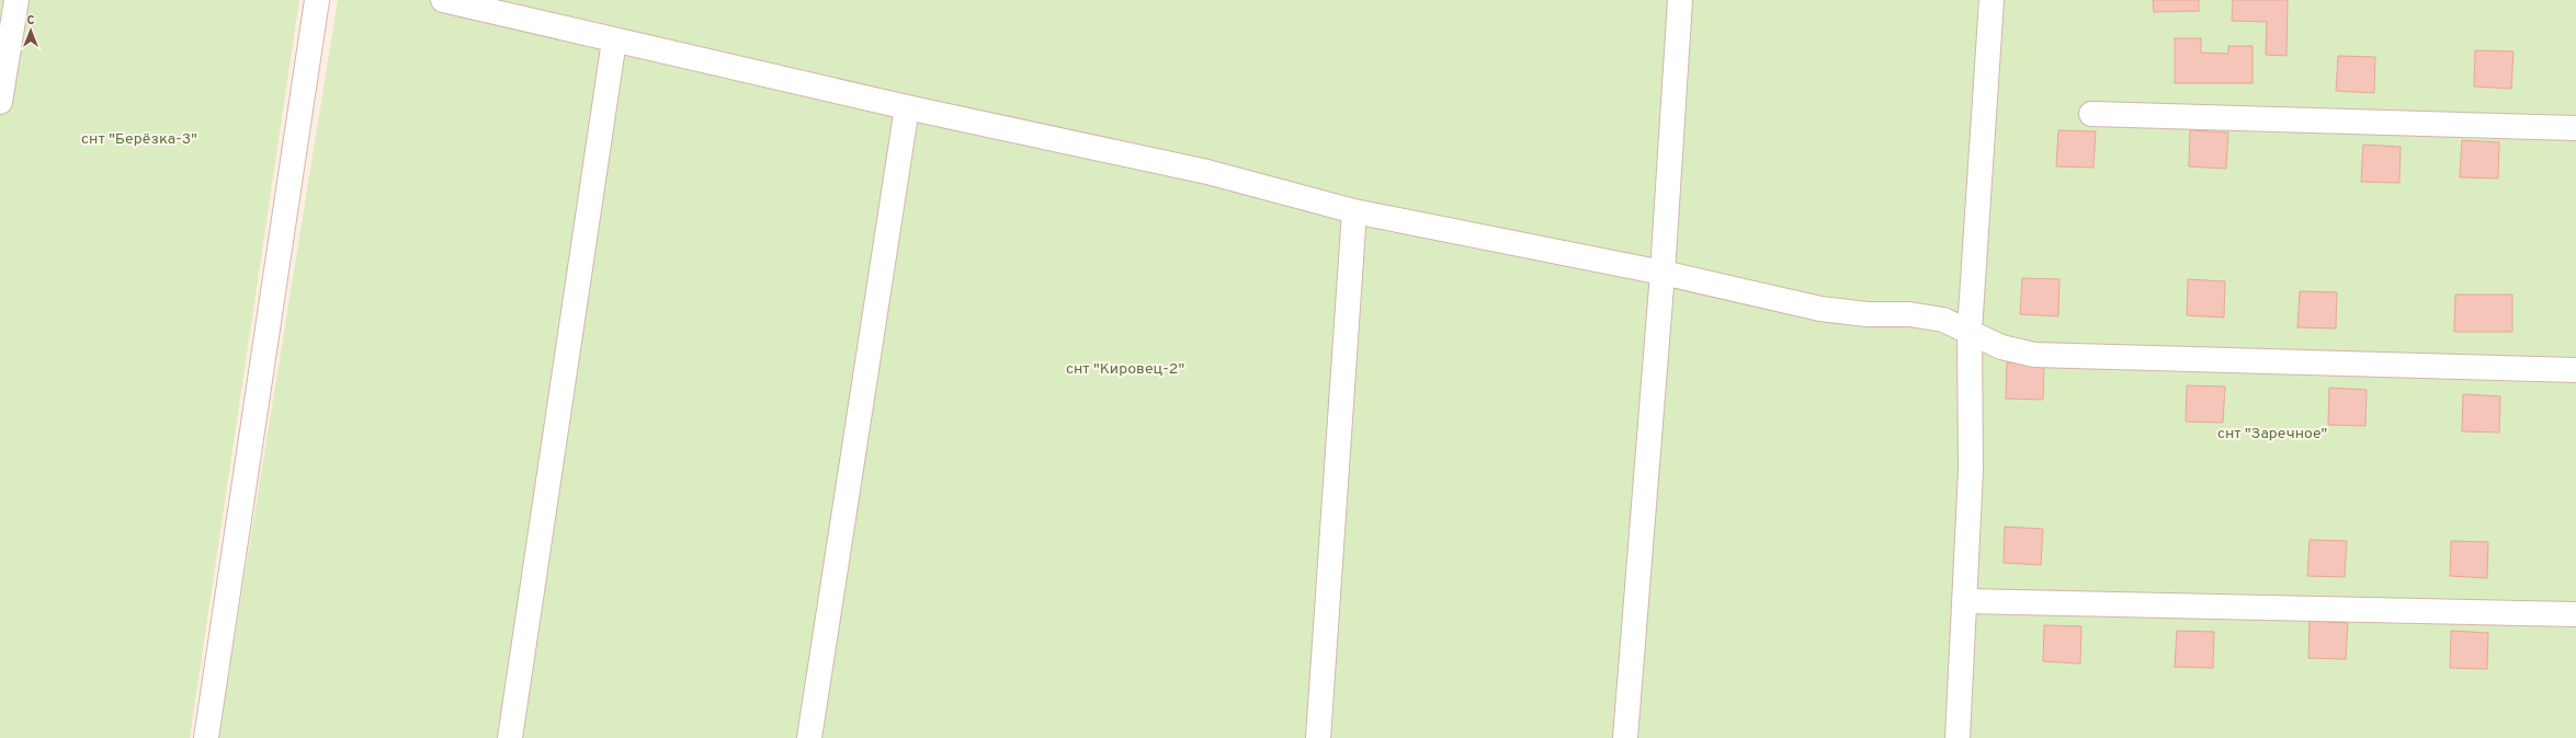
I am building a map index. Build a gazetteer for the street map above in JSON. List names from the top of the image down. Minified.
{"parks":["снт \"Берёзка-3\"","снт \"Кировец-2\"","снт \"Заречное\""],"north":"top"}
